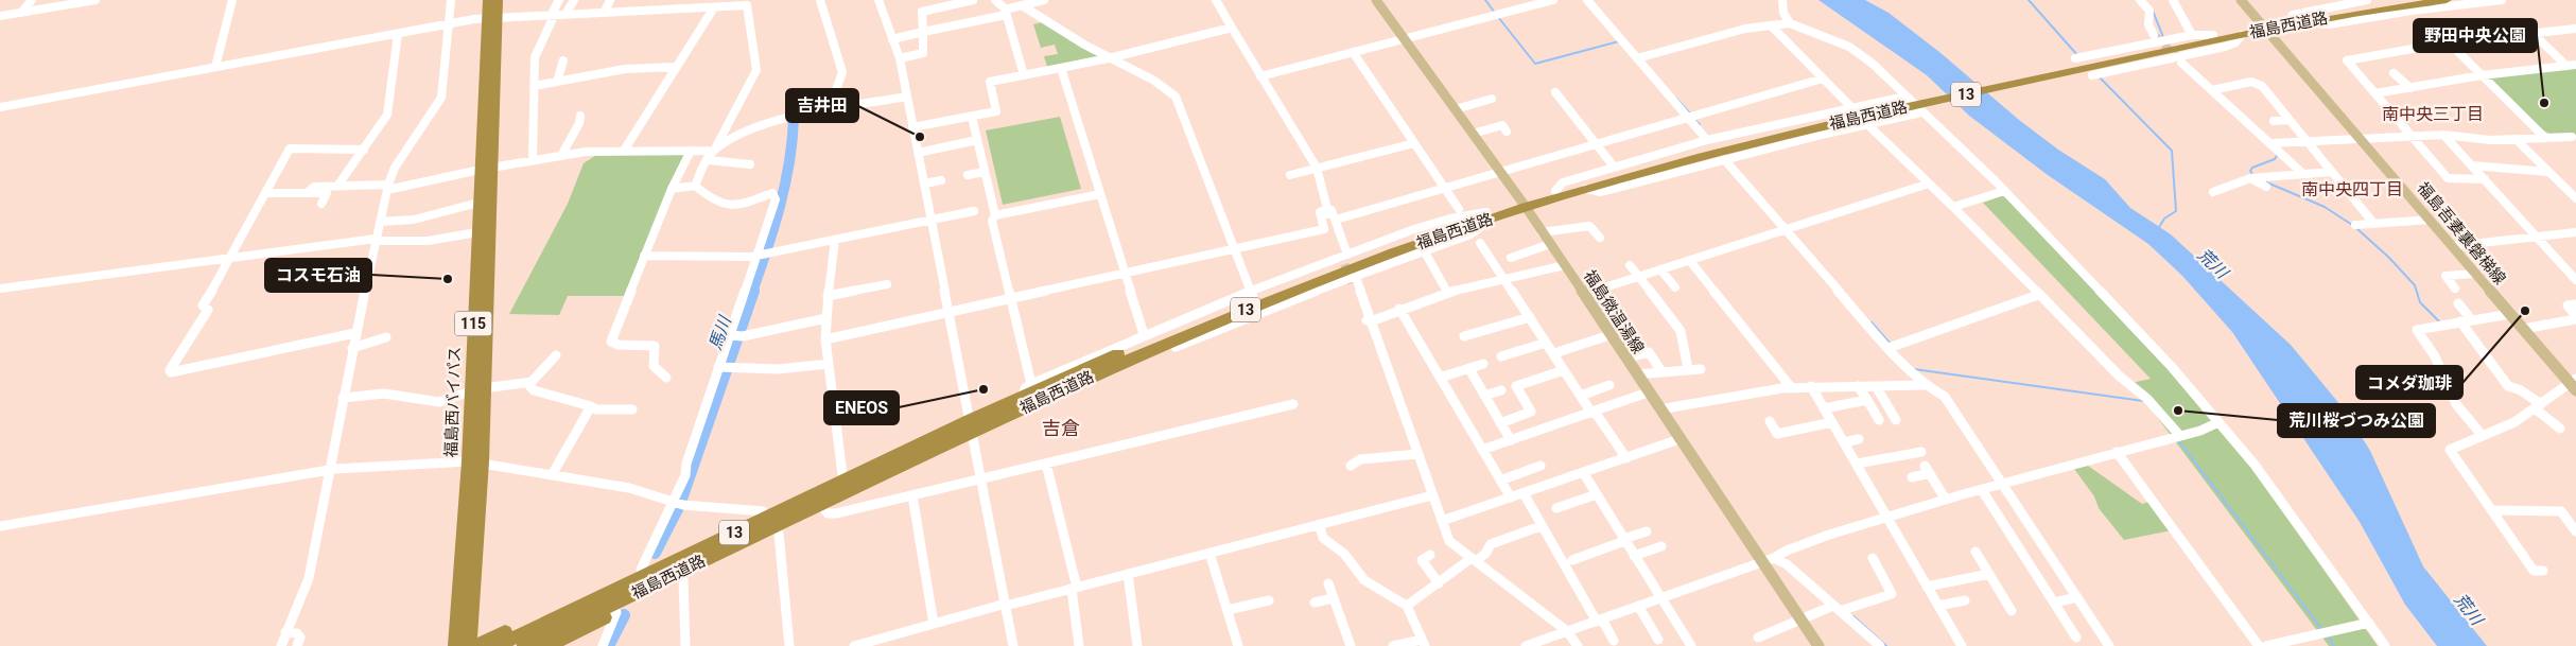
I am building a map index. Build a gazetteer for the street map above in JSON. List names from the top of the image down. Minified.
{"streets":{"highway":["福島西道路","13","115","福島西バイパス"],"main road":["福島吾妻裏磐梯線","福島微温湯線"]},"crossings":[["福島西道路","福島吾妻裏磐梯線"],["福島西道路","福島微温湯線"]],"districts":["南中央三丁目","南中央四丁目","吉倉"],"water":["荒川","馬川"],"places":["野田中央公園","吉井田","コスモ石油","コメダ珈琲","ENEOS","荒川桜づつみ公園"]}
